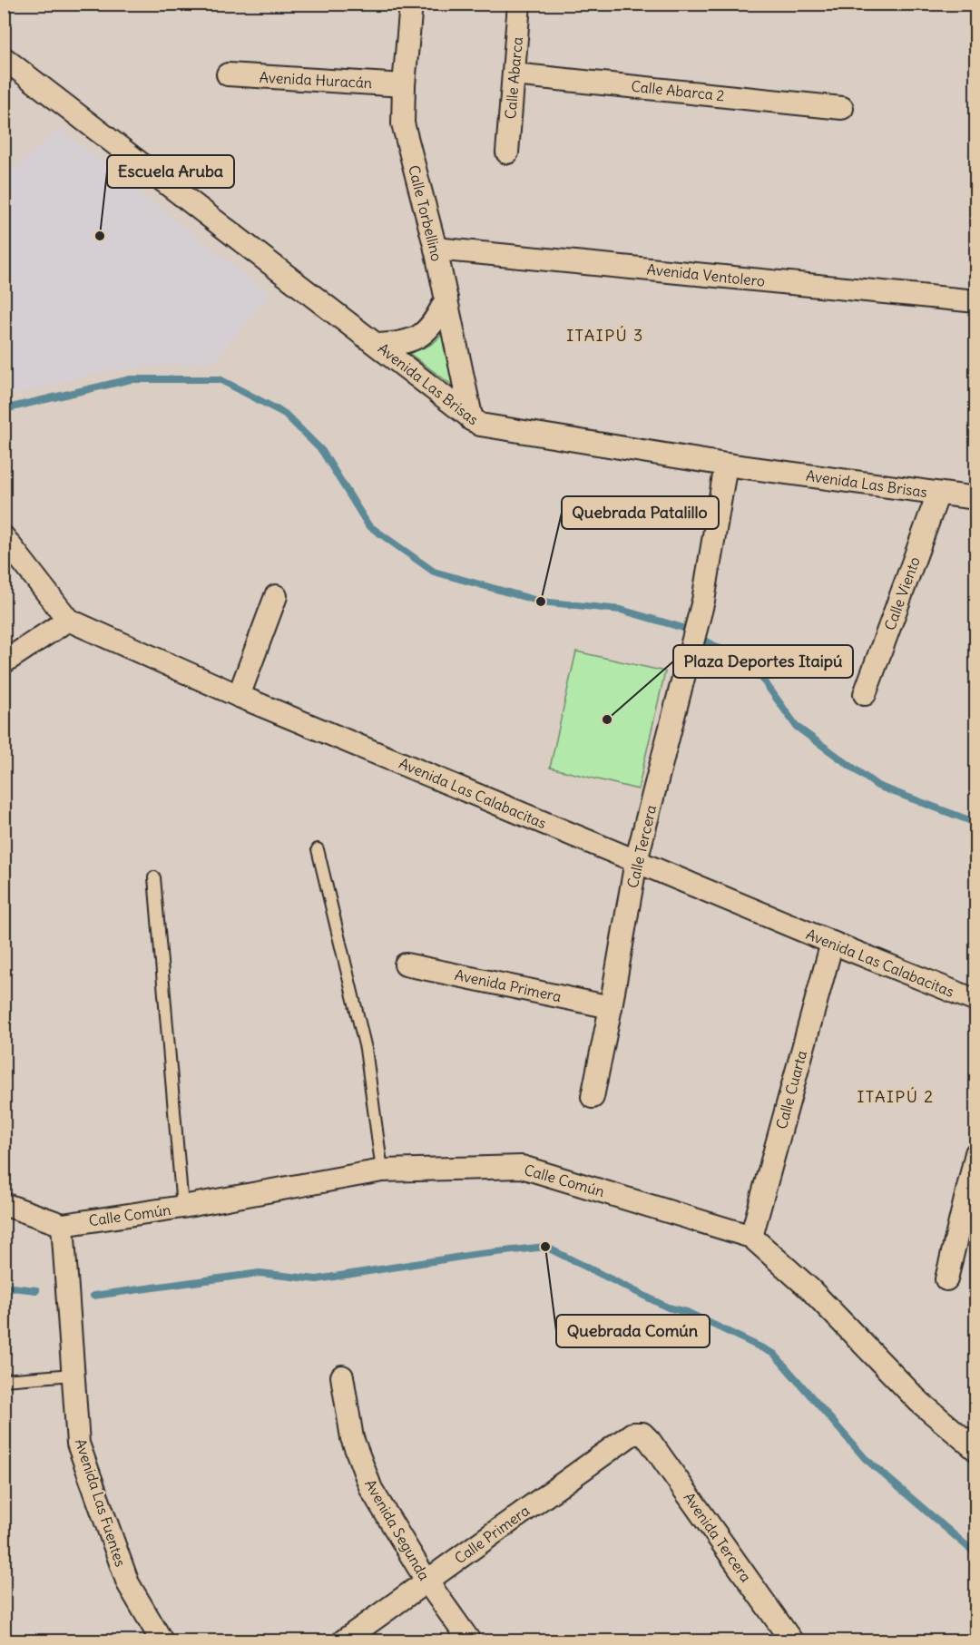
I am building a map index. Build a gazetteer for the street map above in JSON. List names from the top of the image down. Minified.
{"streets":{"street":["Calle Abarca","Avenida Huracán","Calle Abarca 2","Calle Torbellino","Avenida Ventolero","Avenida Las Brisas","Calle Viento","Avenida Las Calabacitas","Calle Tercera","Avenida Primera","Calle Cuarta","Calle Común","Avenida Las Fuentes","Avenida Segunda","Calle Primera","Avenida Tercera"]},"crossings":[["Calle Abarca","Calle Abarca 2"],["Avenida Huracán","Calle Torbellino"],["Calle Torbellino","Avenida Ventolero"],["Calle Torbellino","Avenida Las Brisas"],["Avenida Las Brisas","Calle Viento"],["Avenida Las Brisas","Calle Tercera"],["Avenida Las Calabacitas","Calle Tercera"],["Avenida Las Calabacitas","Calle Cuarta"],["Calle Tercera","Avenida Primera"],["Calle Cuarta","Calle Común"],["Calle Común","Avenida Las Fuentes"],["Avenida Segunda","Calle Primera"],["Calle Primera","Avenida Tercera"]],"districts":["ITAIPÚ 3","ITAIPÚ 2"],"places":["Escuela Aruba","Quebrada Patalillo","Plaza Deportes Itaipú","Quebrada Común"]}
